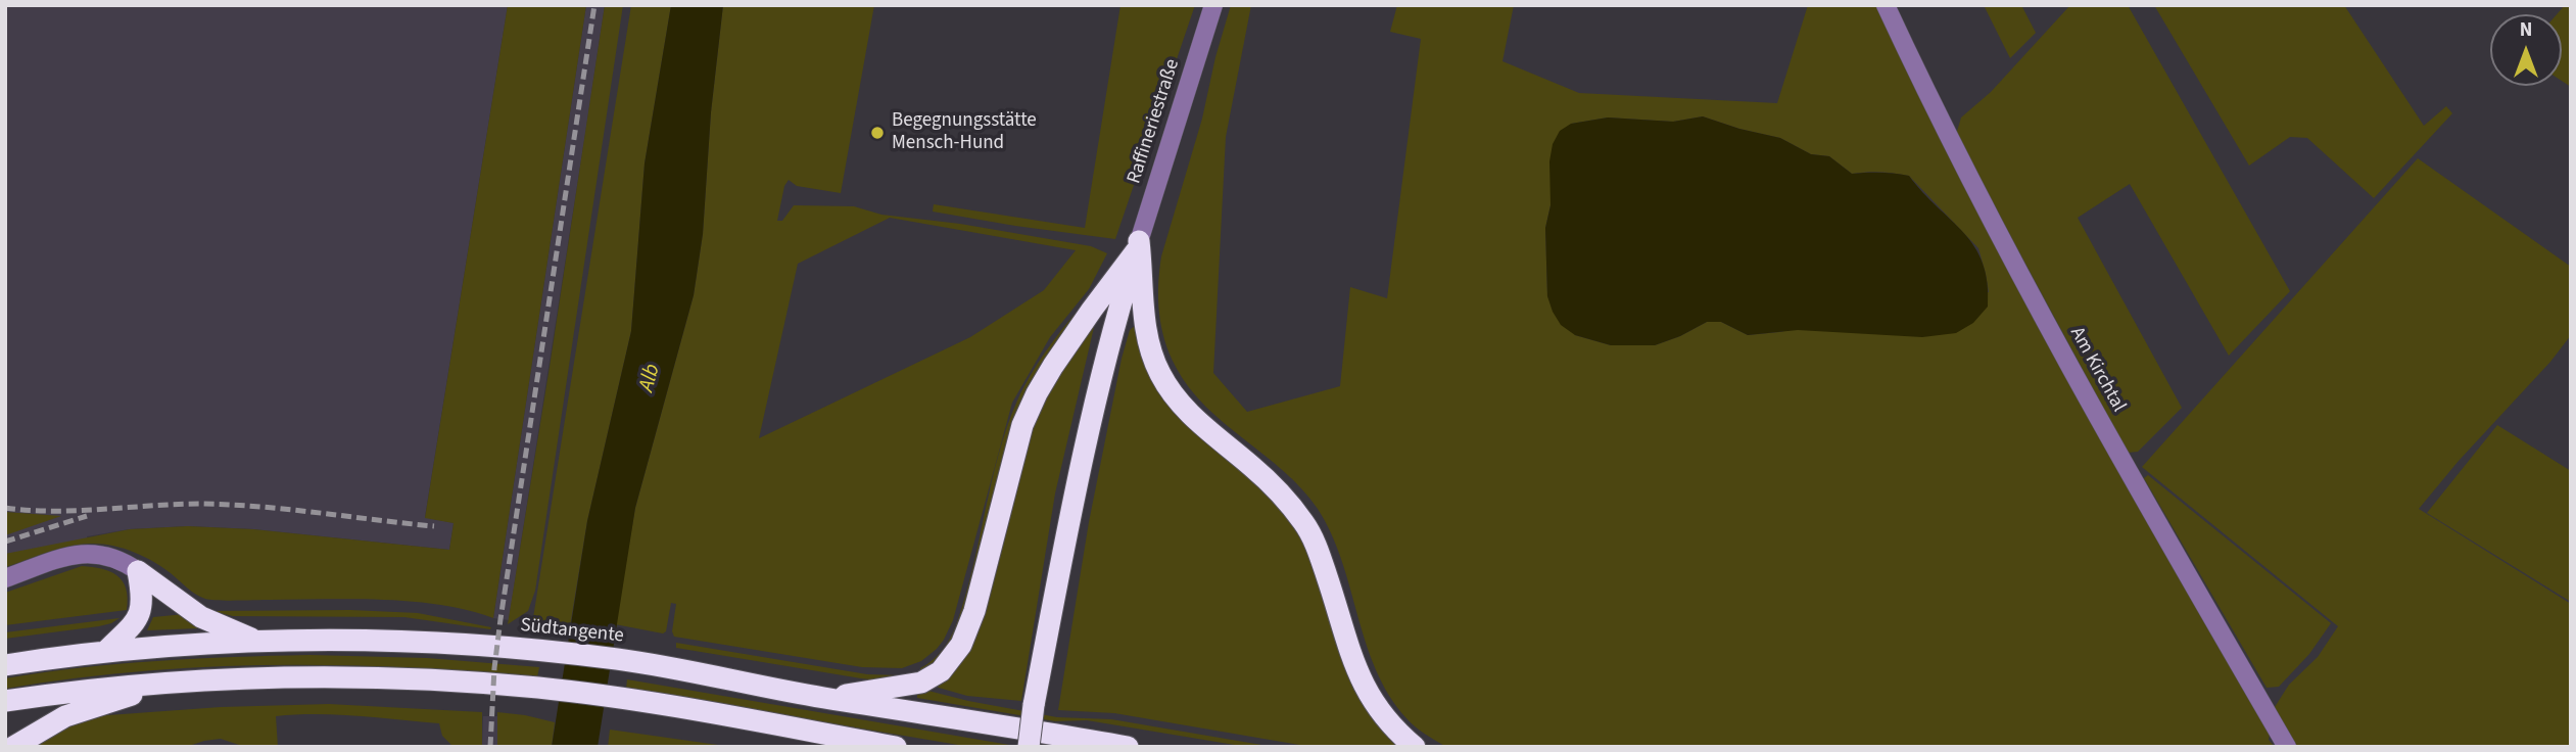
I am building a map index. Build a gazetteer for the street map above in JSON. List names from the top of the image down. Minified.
{"streets":{"highway":["Südtangente"],"street":["Raffineriestraße","Am Kirchtal"]},"water":["Alb"],"places":["Begegnungsstätte Mensch-Hund"],"north":"top"}
